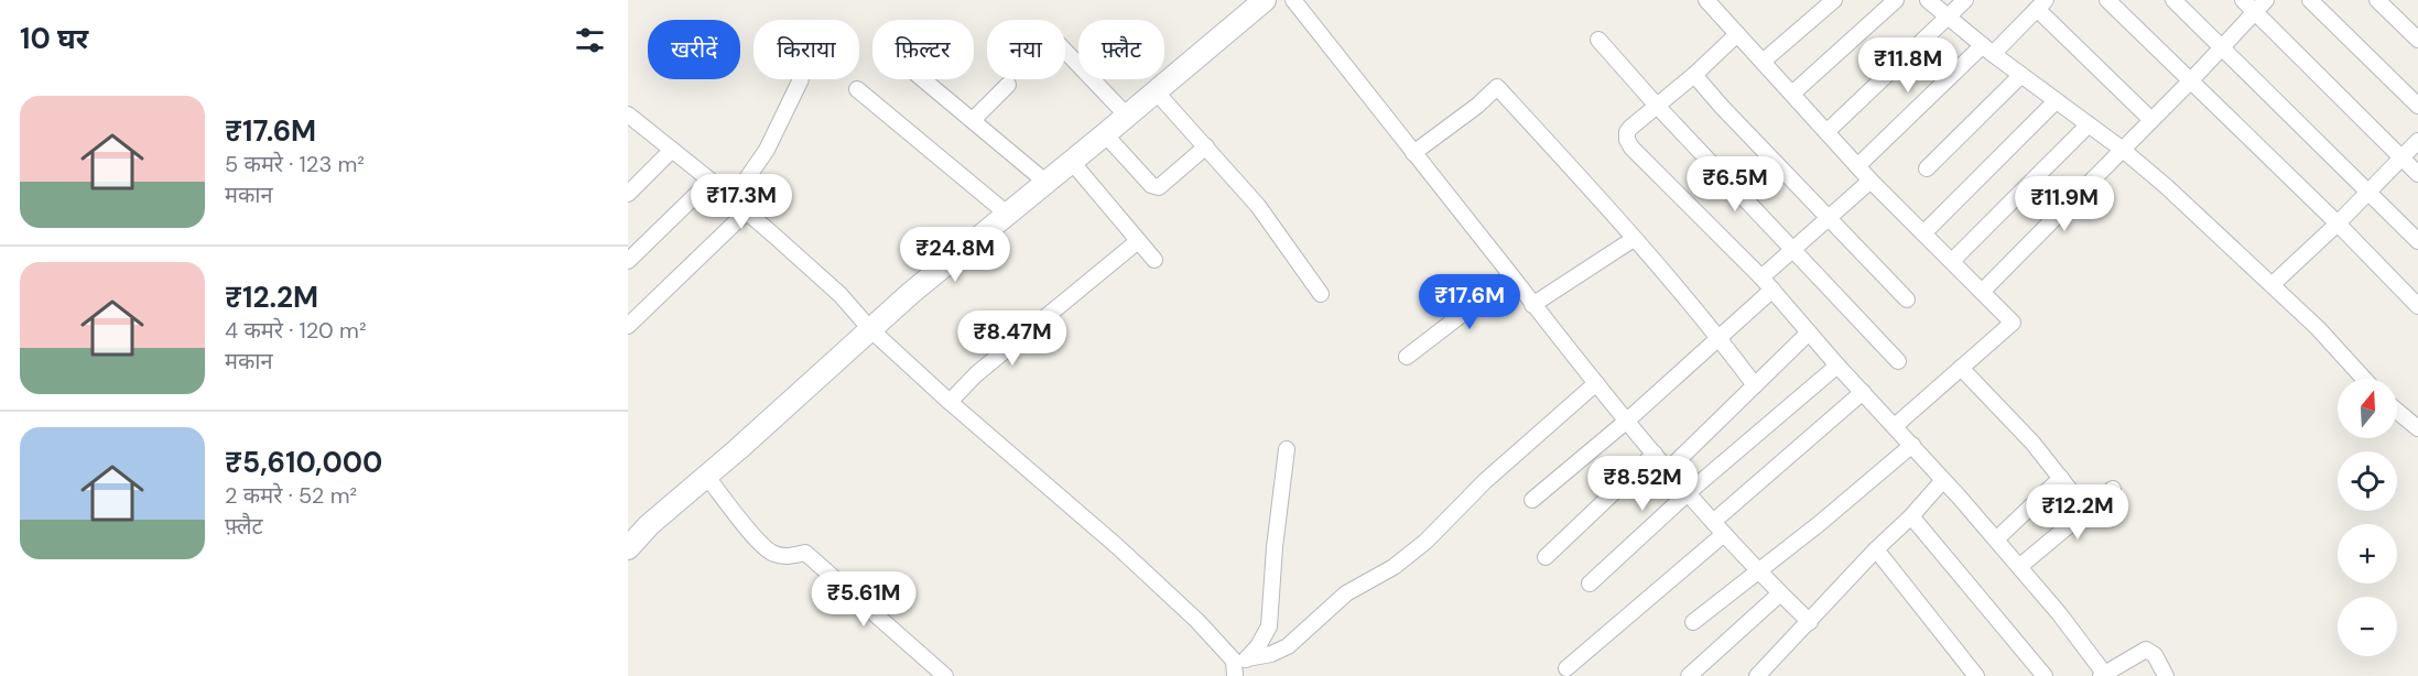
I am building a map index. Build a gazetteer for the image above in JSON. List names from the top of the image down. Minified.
{"north":"top","page":{"heading":"10 घर","chip":["खरीदें","किराया","फ़िल्टर","नया","फ़्लैट"],"price":["₹11.8M","₹6.5M","₹17.3M","₹11.9M","₹24.8M","₹17.6M","₹8.47M","₹8.52M","₹12.2M","₹5.61M"],"list":[{"name":"₹17.6M","note":"5 कमरे · 123 m² · मकान"},{"name":"₹12.2M","note":"4 कमरे · 120 m² · मकान"},{"name":"₹5,610,000","note":"2 कमरे · 52 m² · फ़्लैट"}],"map_buttons":["+","−"]}}
